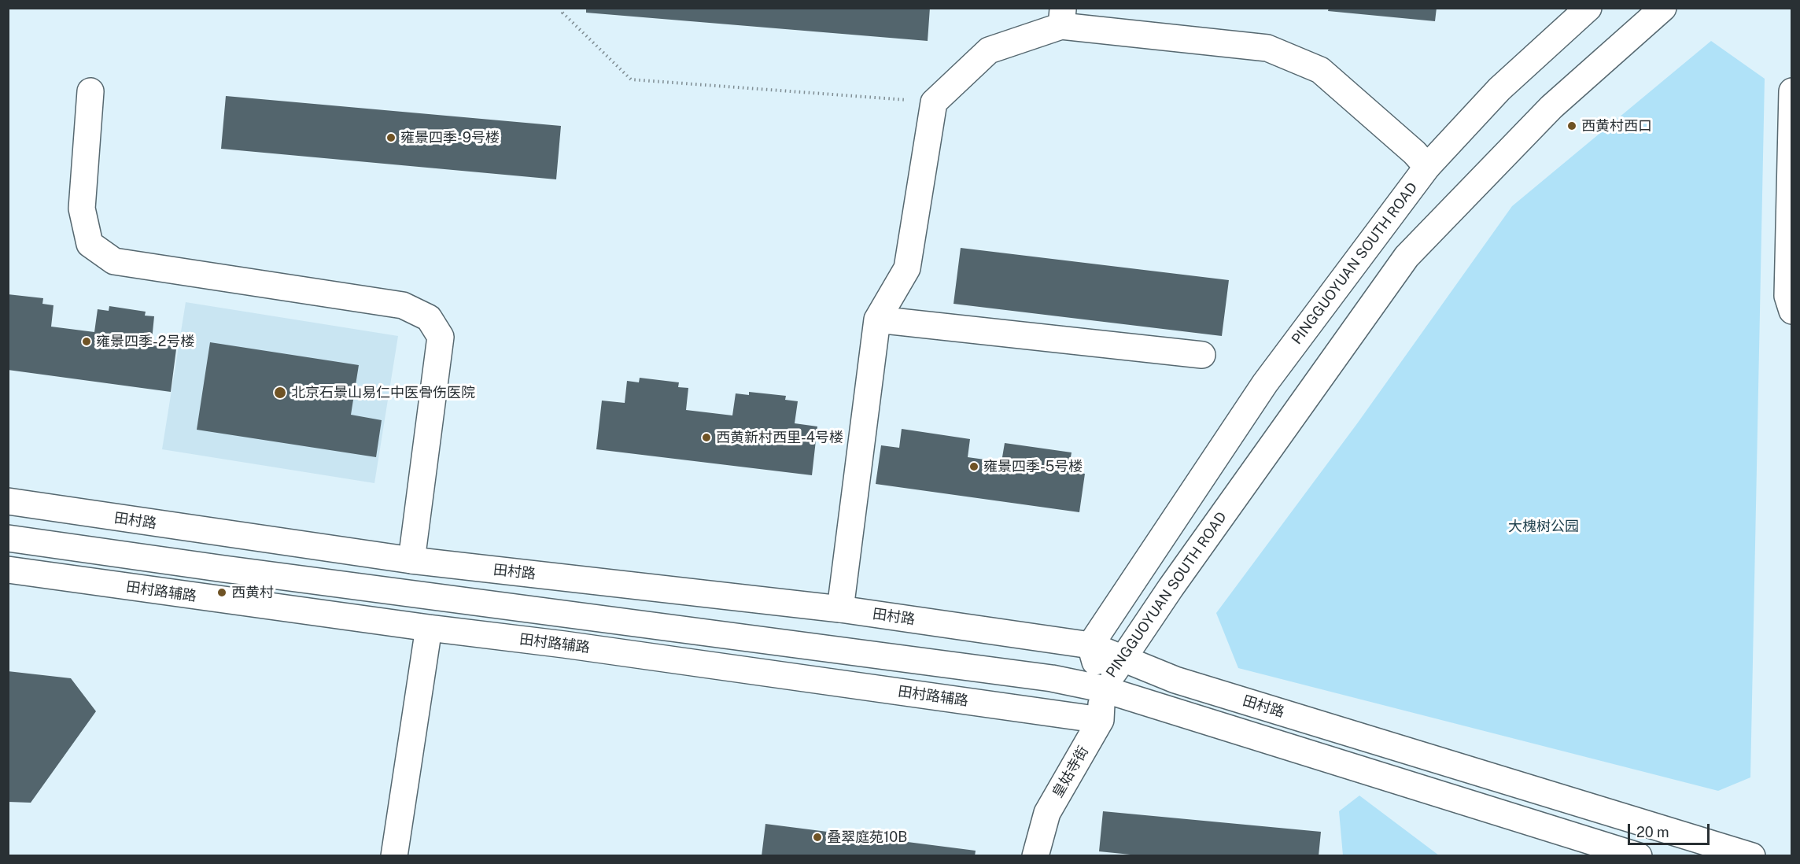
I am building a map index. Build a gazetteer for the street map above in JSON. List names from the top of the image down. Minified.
{"streets":{"main road":["PINGGUOYUAN SOUTH ROAD","田村路","田村路辅路","皇姑寺街"]},"crossings":[["PINGGUOYUAN SOUTH ROAD","田村路"],["PINGGUOYUAN SOUTH ROAD","皇姑寺街"],["田村路辅路","皇姑寺街"]],"parks":["大槐树公园"],"places":["西黄村西口","雍景四季-9号楼","雍景四季-2号楼","北京石景山易仁中医骨伤医院","西黄新村西里-4号楼","雍景四季-5号楼","西黄村","叠翠庭苑10B"],"scale_bar":"20 m"}
